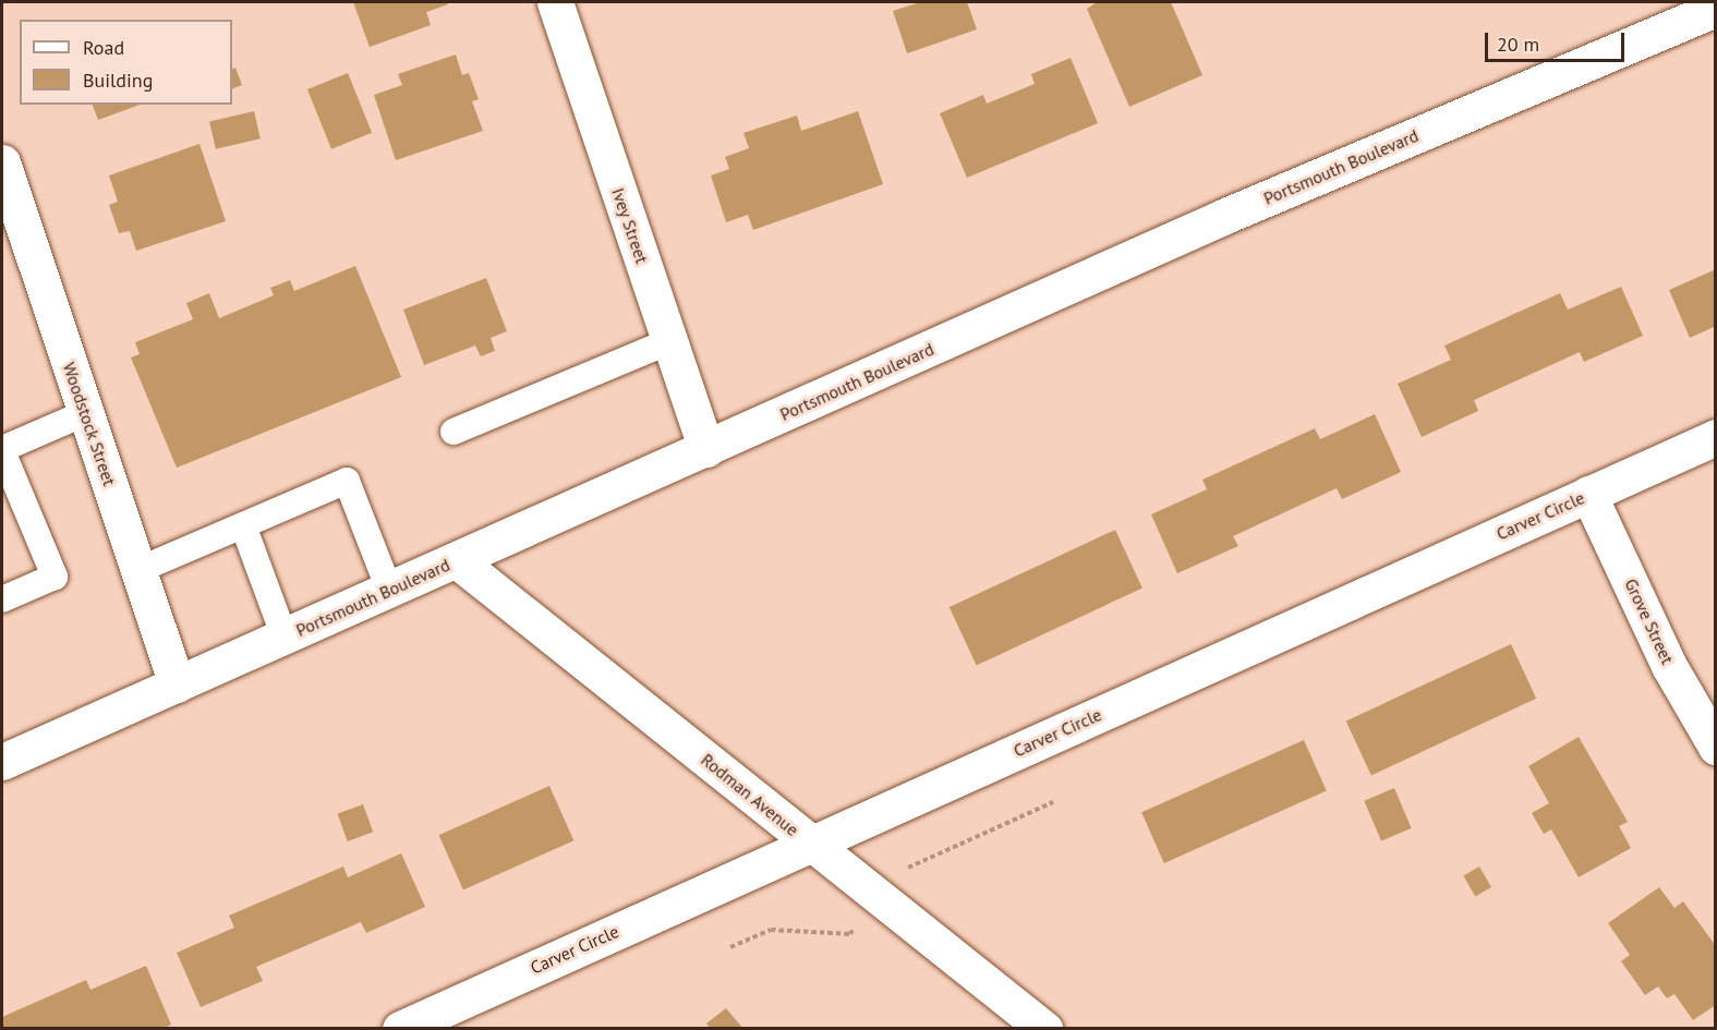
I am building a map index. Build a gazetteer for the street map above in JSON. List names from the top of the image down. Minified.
{"streets":{"street":["Portsmouth Boulevard","Ivey Street","Woodstock Street","Carver Circle","Grove Street","Rodman Avenue"]},"crossings":[["Portsmouth Boulevard","Ivey Street"],["Portsmouth Boulevard","Woodstock Street"],["Portsmouth Boulevard","Rodman Avenue"],["Carver Circle","Grove Street"],["Carver Circle","Rodman Avenue"]],"legend":["Road","Building"],"scale_bar":"20 m"}
